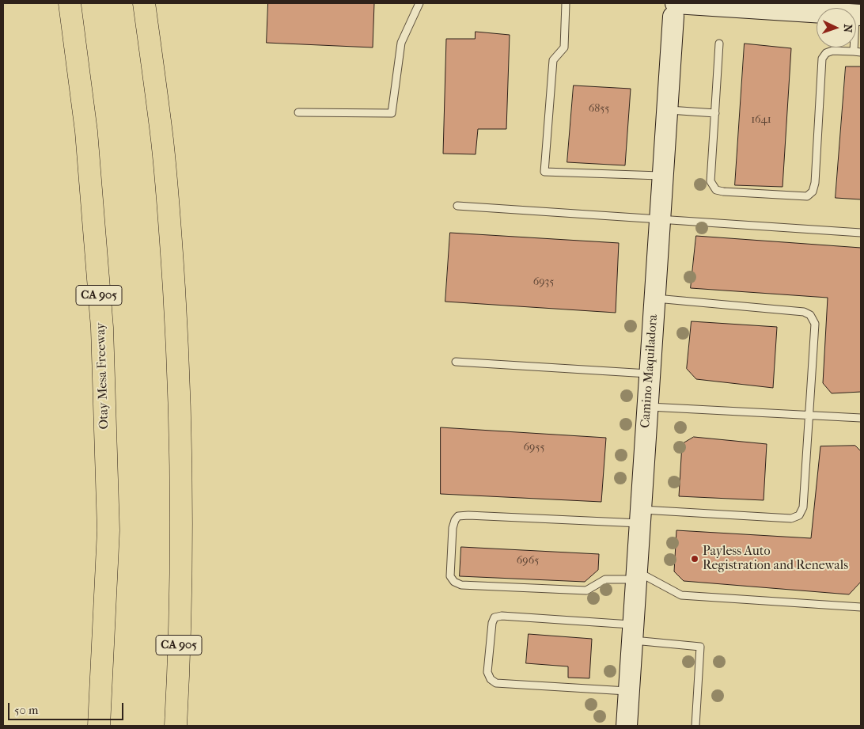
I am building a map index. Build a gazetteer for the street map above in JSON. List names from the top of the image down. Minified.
{"streets":{"highway":["CA 905","Otay Mesa Freeway"],"street":["Camino Maquiladora"]},"places":["Payless Auto Registration and Renewals"],"house_numbers":["6855","1641","6935","6955","6965"],"scale_bar":"50 m","north":"right"}
